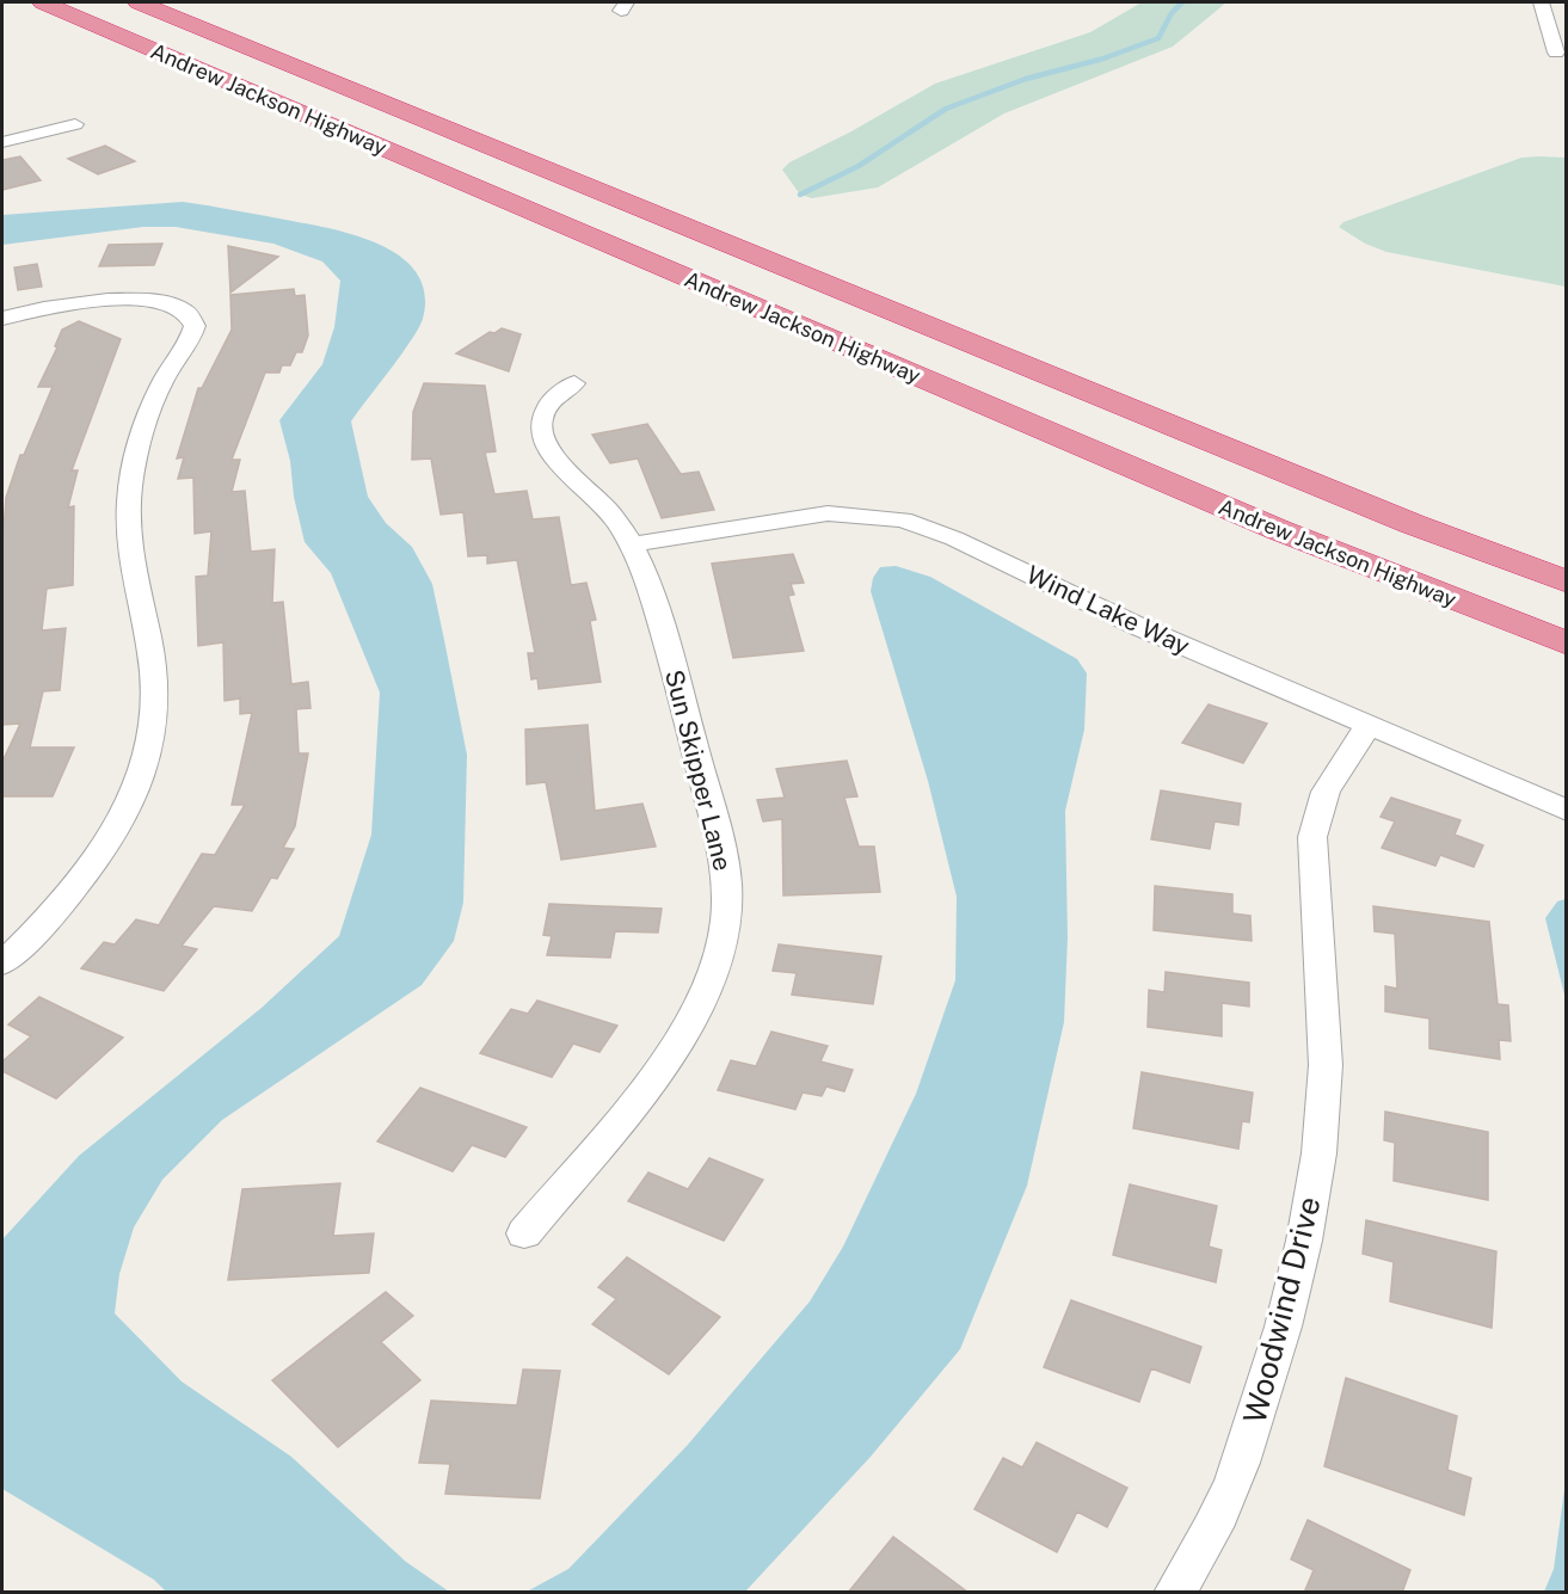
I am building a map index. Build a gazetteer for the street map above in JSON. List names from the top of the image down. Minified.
{"streets":{"highway":["Andrew Jackson Highway"],"street":["Wind Lake Way","Sun Skipper Lane","Woodwind Drive"]},"crossings":[["Wind Lake Way","Sun Skipper Lane"],["Wind Lake Way","Woodwind Drive"]]}
